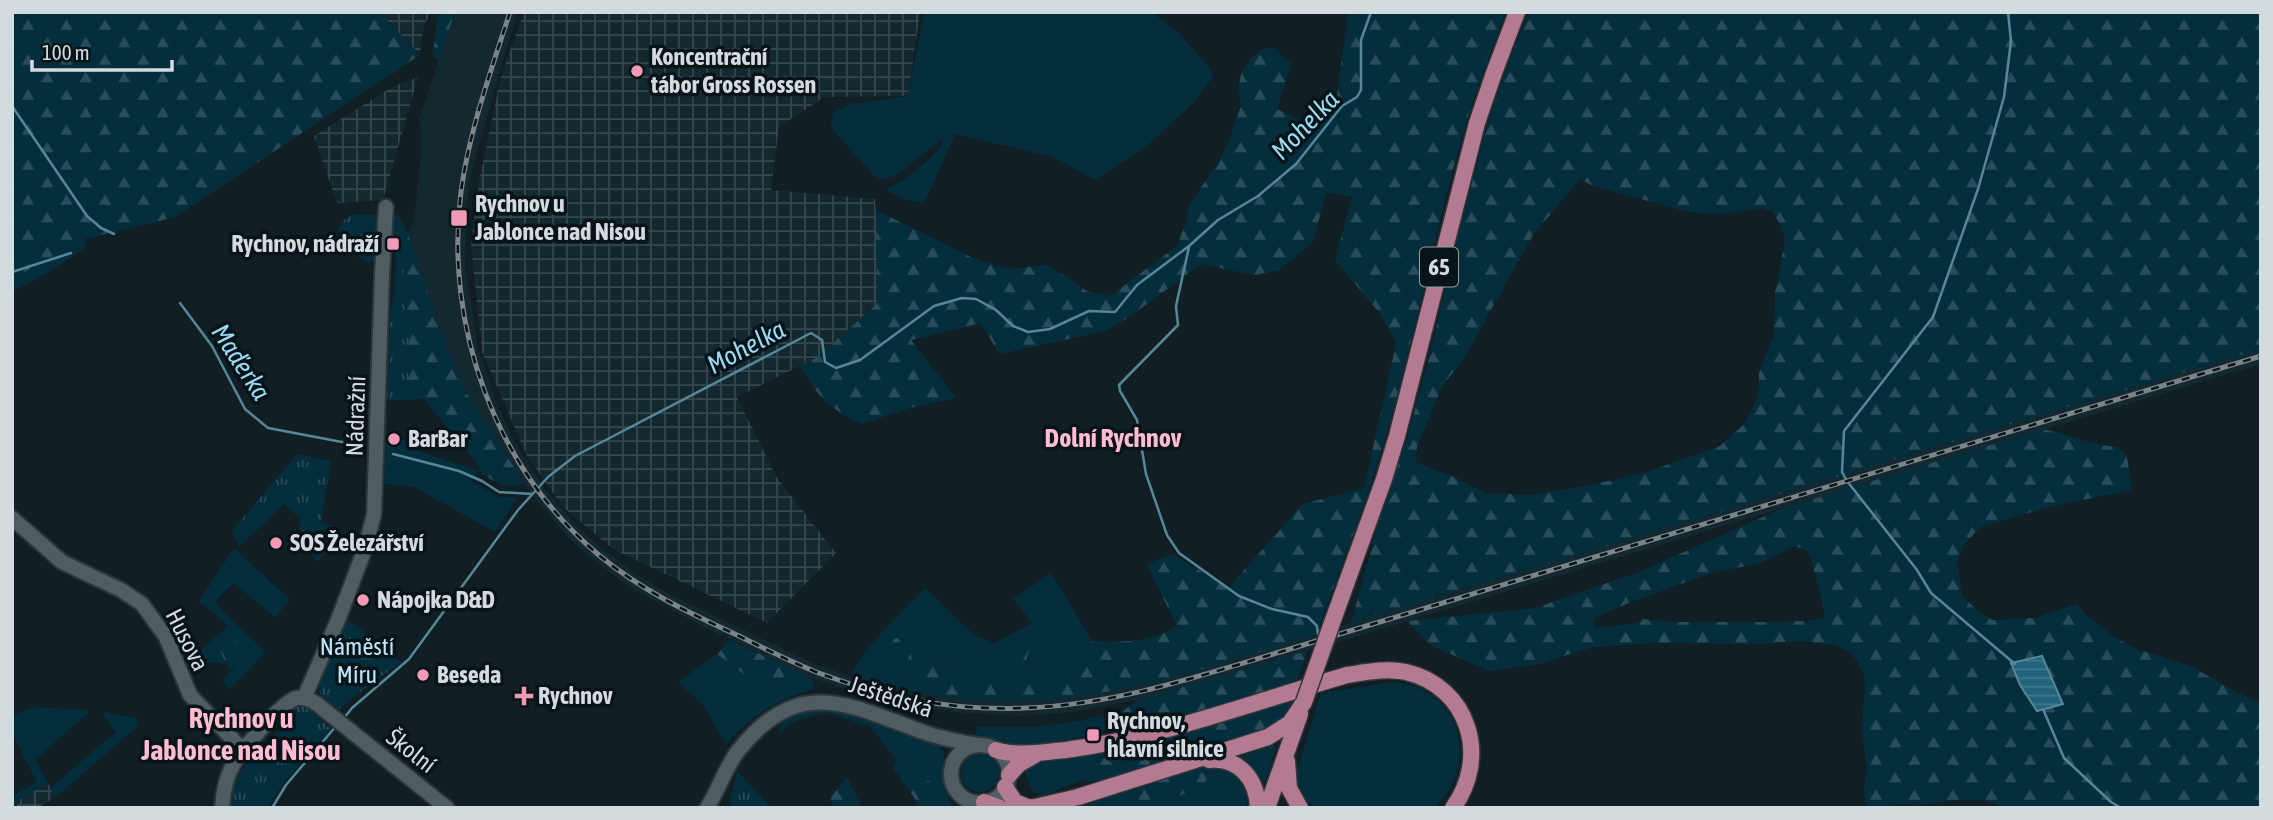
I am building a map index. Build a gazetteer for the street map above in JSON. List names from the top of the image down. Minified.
{"streets":{"main road":["65"],"street":["Nádražní","Husova","Ještědská","Školní"]},"crossings":[["Nádražní","Školní"]],"districts":["Dolní Rychnov","Rychnov u Jablonce nad Nisou"],"water":["Mohelka","Maďerka"],"parks":["Náměstí Míru"],"places":{"other":["Koncentrační tábor Gross Rossen","BarBar","SOS Železářství","Nápojka D&D","Beseda"],"transit":["Rychnov u Jablonce nad Nisou","Rychnov, nádraží","Rychnov, hlavní silnice"],"health":["Rychnov"]},"scale_bar":"100 m"}
